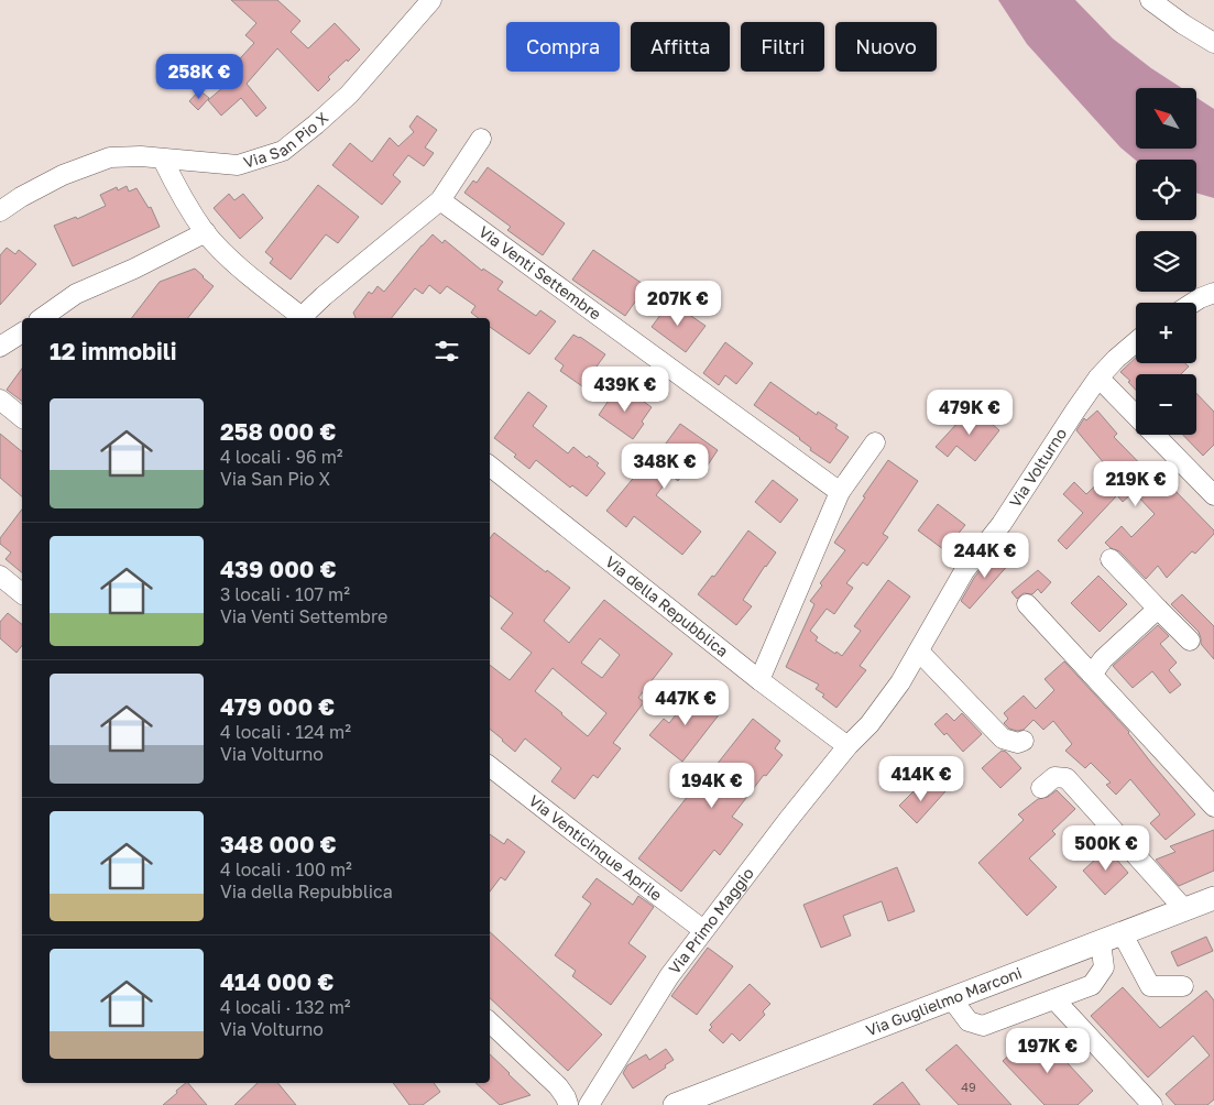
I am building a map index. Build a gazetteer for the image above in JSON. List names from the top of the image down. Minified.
{"streets":{"main road":["Via Guglielmo Marconi"],"street":["Via San Pio X","Via Venti Settembre","Via Volturno","Via della Repubblica","Via Venticinque Aprile","Via Primo Maggio"]},"crossings":[["Via Volturno","Via della Repubblica"],["Via Volturno","Via Primo Maggio"],["Via della Repubblica","Via Primo Maggio"],["Via Venticinque Aprile","Via Primo Maggio"]],"house_numbers":["49"],"north":"top left","page":{"chip":["Compra","Affitta","Filtri","Nuovo"],"price":["258K €","207K €","439K €","479K €","348K €","219K €","244K €","447K €","414K €","194K €","500K €","197K €"],"map_buttons":["+","−"],"heading":"12 immobili","list":[{"name":"258 000 €","note":"4 locali · 96 m² · Via San Pio X"},{"name":"439 000 €","note":"3 locali · 107 m² · Via Venti Settembre"},{"name":"479 000 €","note":"4 locali · 124 m² · Via Volturno"},{"name":"348 000 €","note":"4 locali · 100 m² · Via della Repubblica"},{"name":"414 000 €","note":"4 locali · 132 m² · Via Volturno"}]}}
